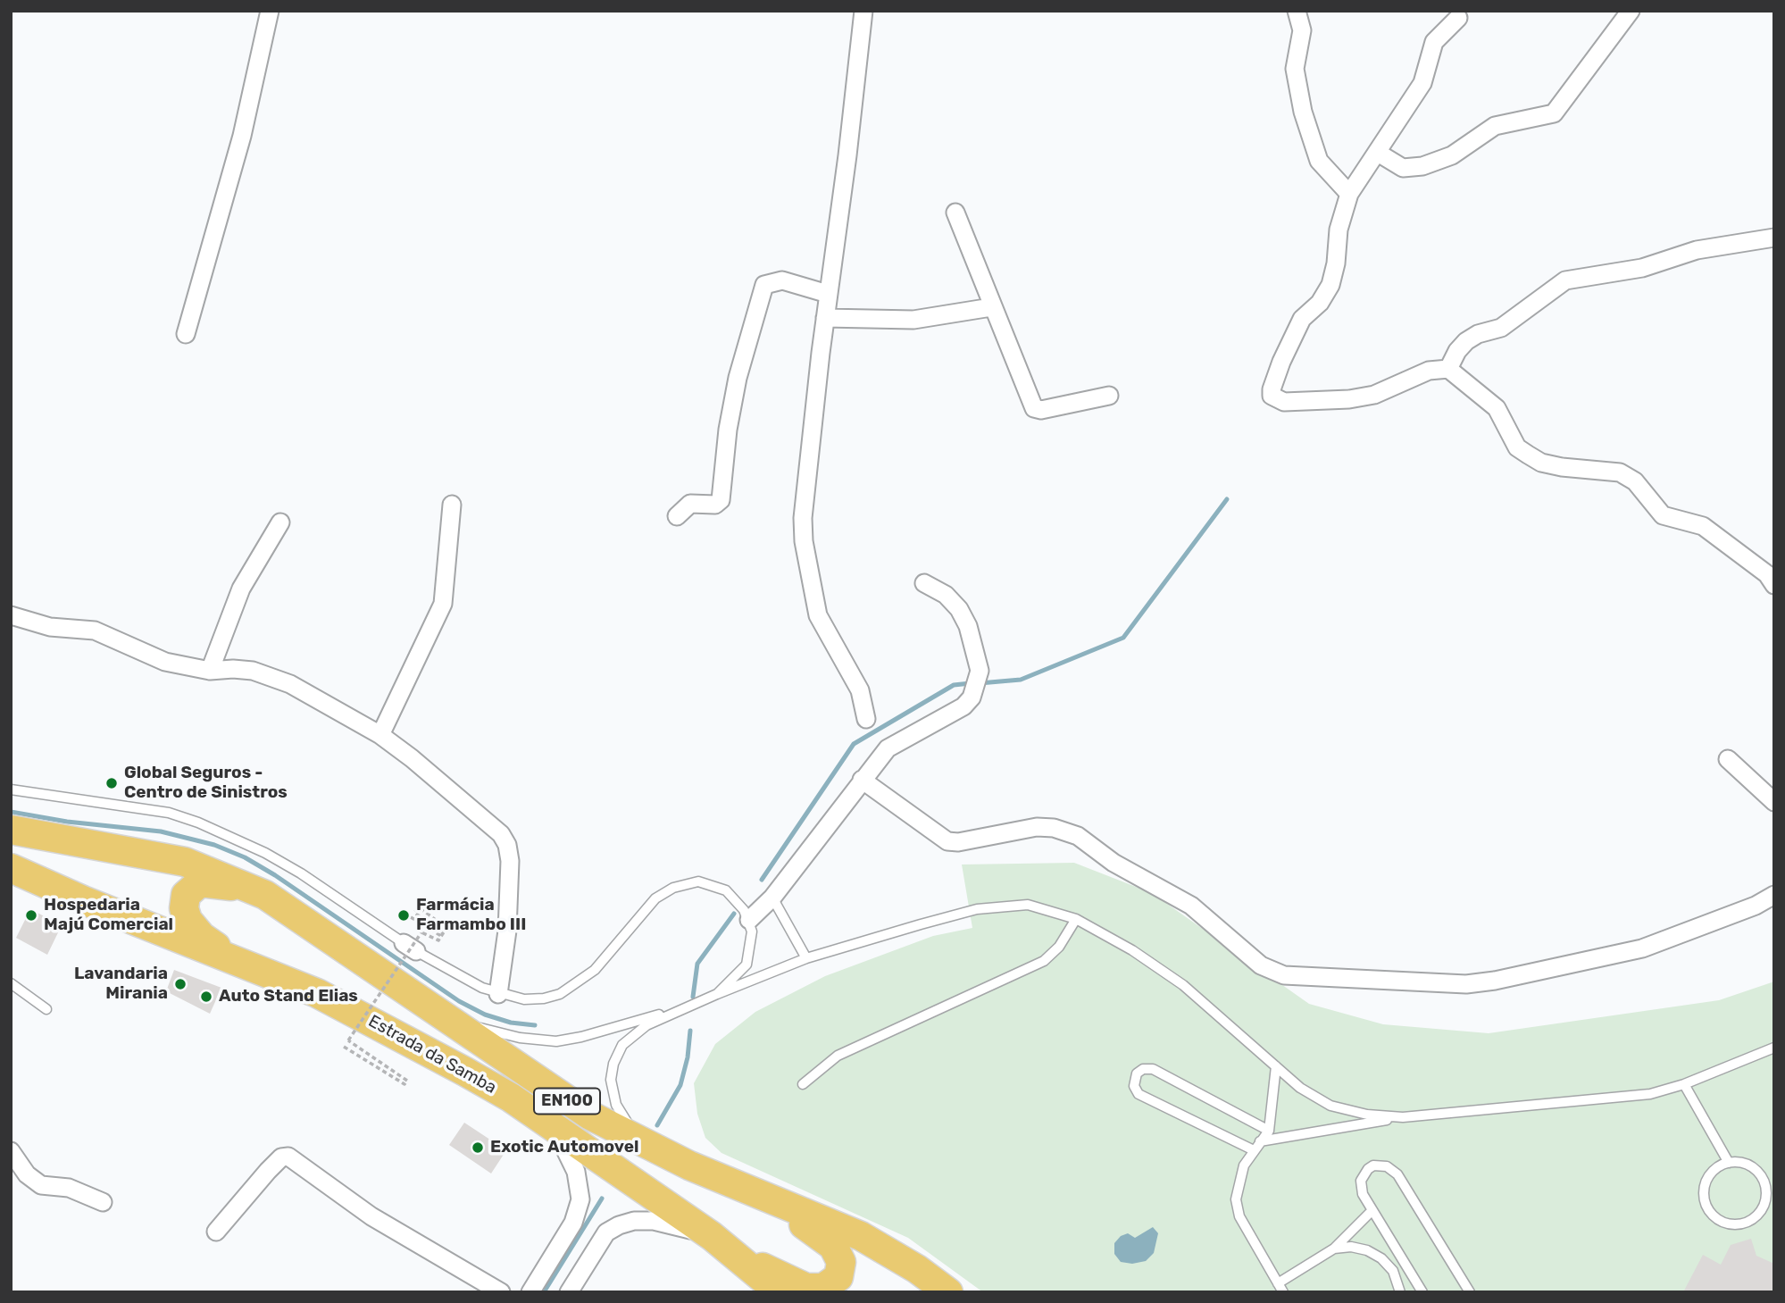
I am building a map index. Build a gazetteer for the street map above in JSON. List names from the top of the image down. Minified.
{"streets":{"main road":["Estrada da Samba","EN100"]},"crossings":[["Estrada da Samba","EN100"]],"places":["Global Seguros - Centro de Sinistros","Hospedaria Majú Comercial","Farmácia Farmambo III","Lavandaria Mirania","Auto Stand Elias","Exotic Automovel"]}
